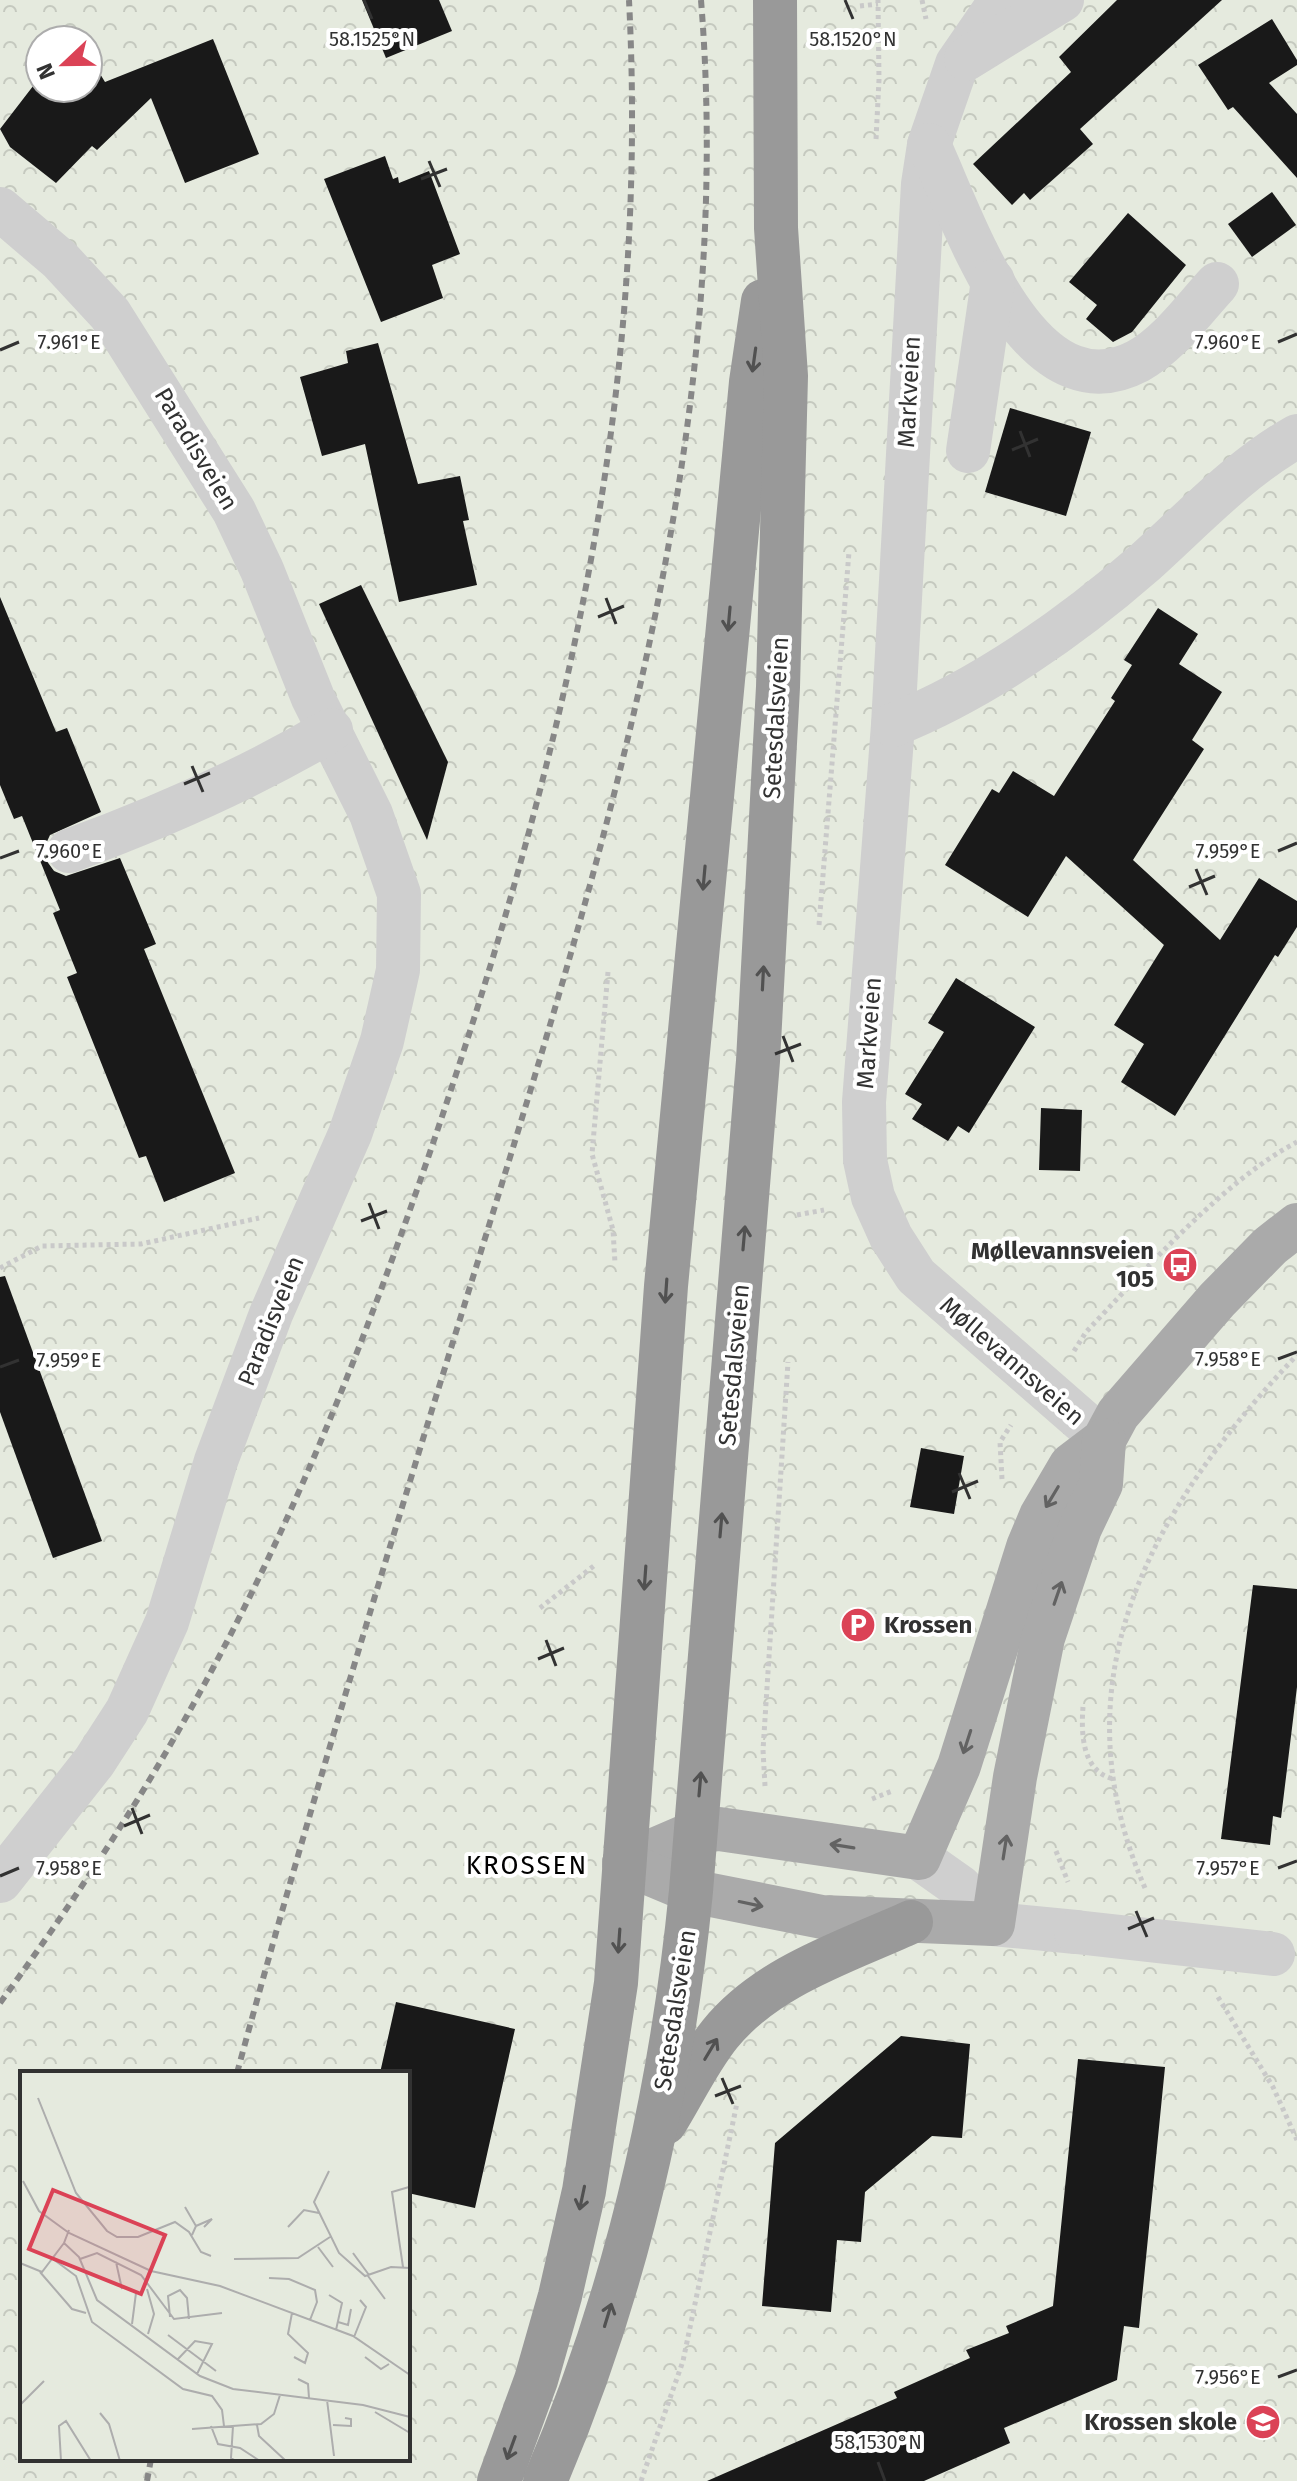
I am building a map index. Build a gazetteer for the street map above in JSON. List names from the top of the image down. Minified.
{"streets":{"highway":["Setesdalsveien"],"main road":["Møllevannsveien"],"street":["Markveien","Paradisveien"]},"crossings":[["Markveien","Møllevannsveien"]],"districts":["KROSSEN"],"places":{"bus stop":["Møllevannsveien 105"],"parking":["Krossen"],"school or university":["Krossen skole"]},"north":"left","coordinates":["58.1525°N","58.1520°N","7.960°E","7.961°E","7.959°E","7.958°E","7.957°E","7.956°E","58.1530°N"]}
